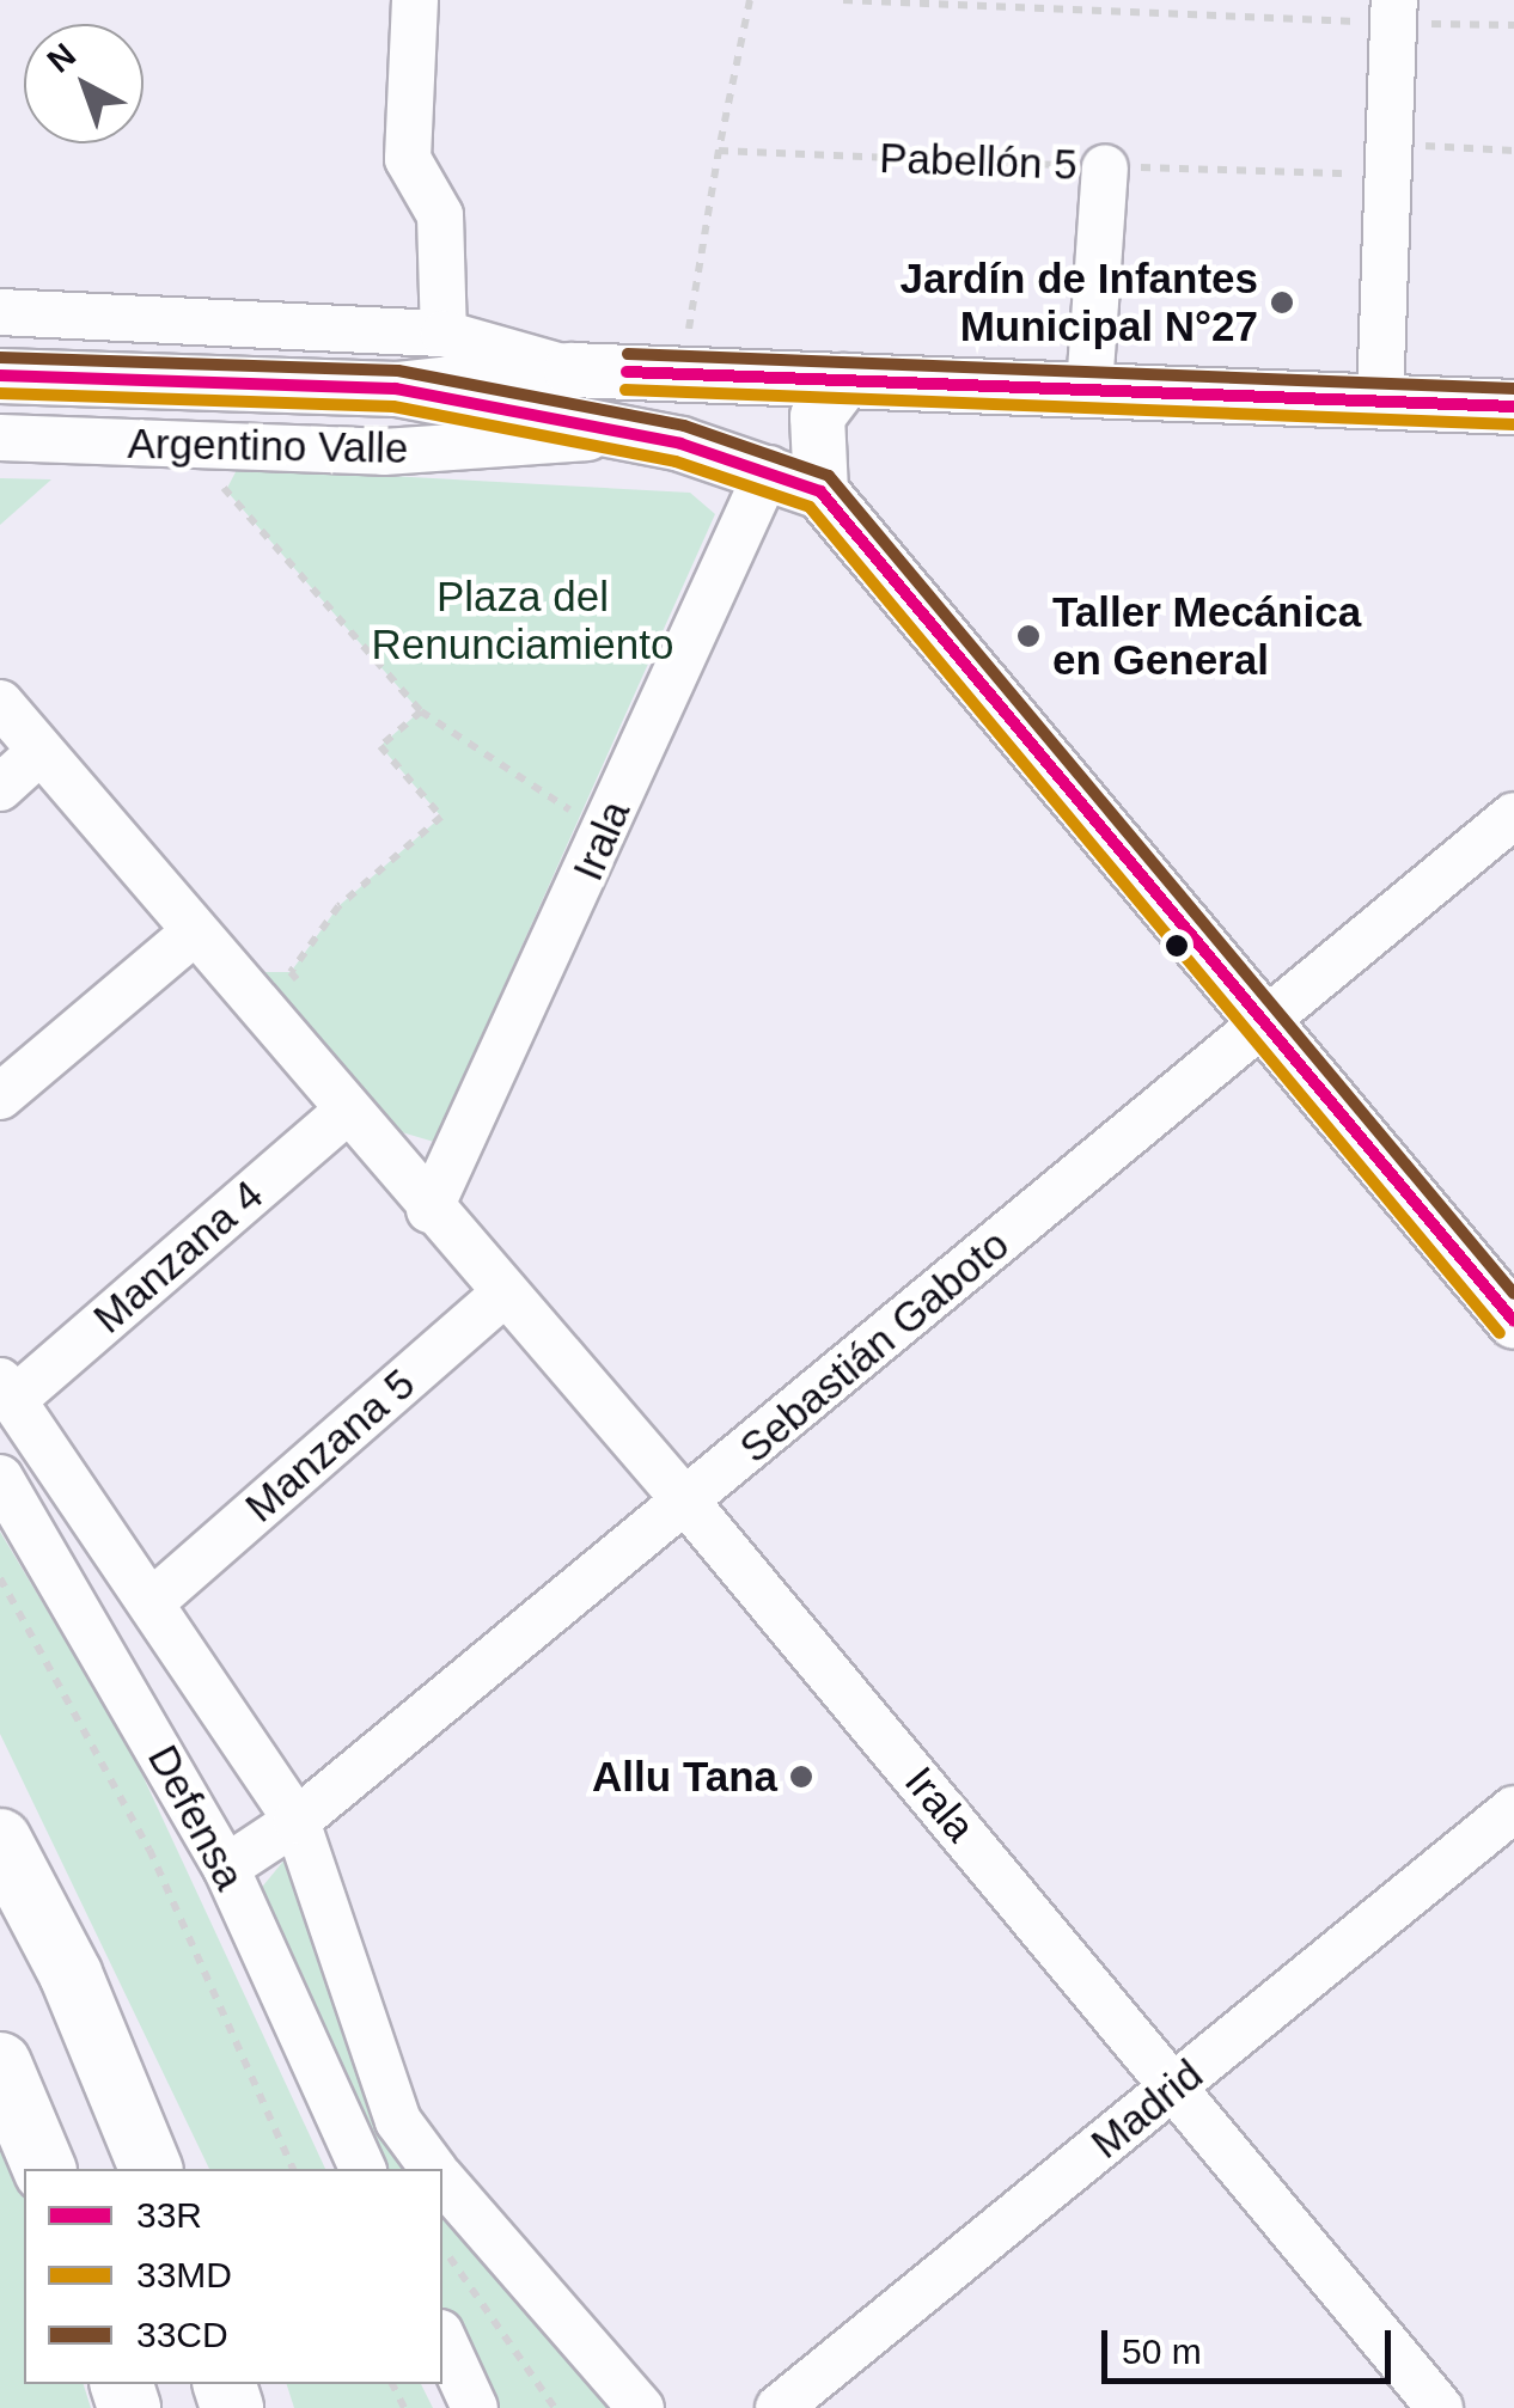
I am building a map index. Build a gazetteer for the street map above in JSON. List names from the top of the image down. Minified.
{"streets":{"street":["Argentino Valle","Irala","Manzana 4","Sebastián Gaboto","Manzana 5","Defensa","Madrid"],"path":["Pabellón 5"]},"crossings":[["Irala","Manzana 4"],["Irala","Sebastián Gaboto"],["Irala","Manzana 5"],["Irala","Madrid"],["Sebastián Gaboto","Defensa"]],"parks":["Plaza del Renunciamiento"],"places":["Jardín de Infantes Municipal N°27","Taller Mecánica en General","Allu Tana"],"lines":["transit line 33CD","transit line 33R","transit line 33MD"],"legend":["33R","33MD","33CD"],"scale_bar":"50 m","north":"top left"}
